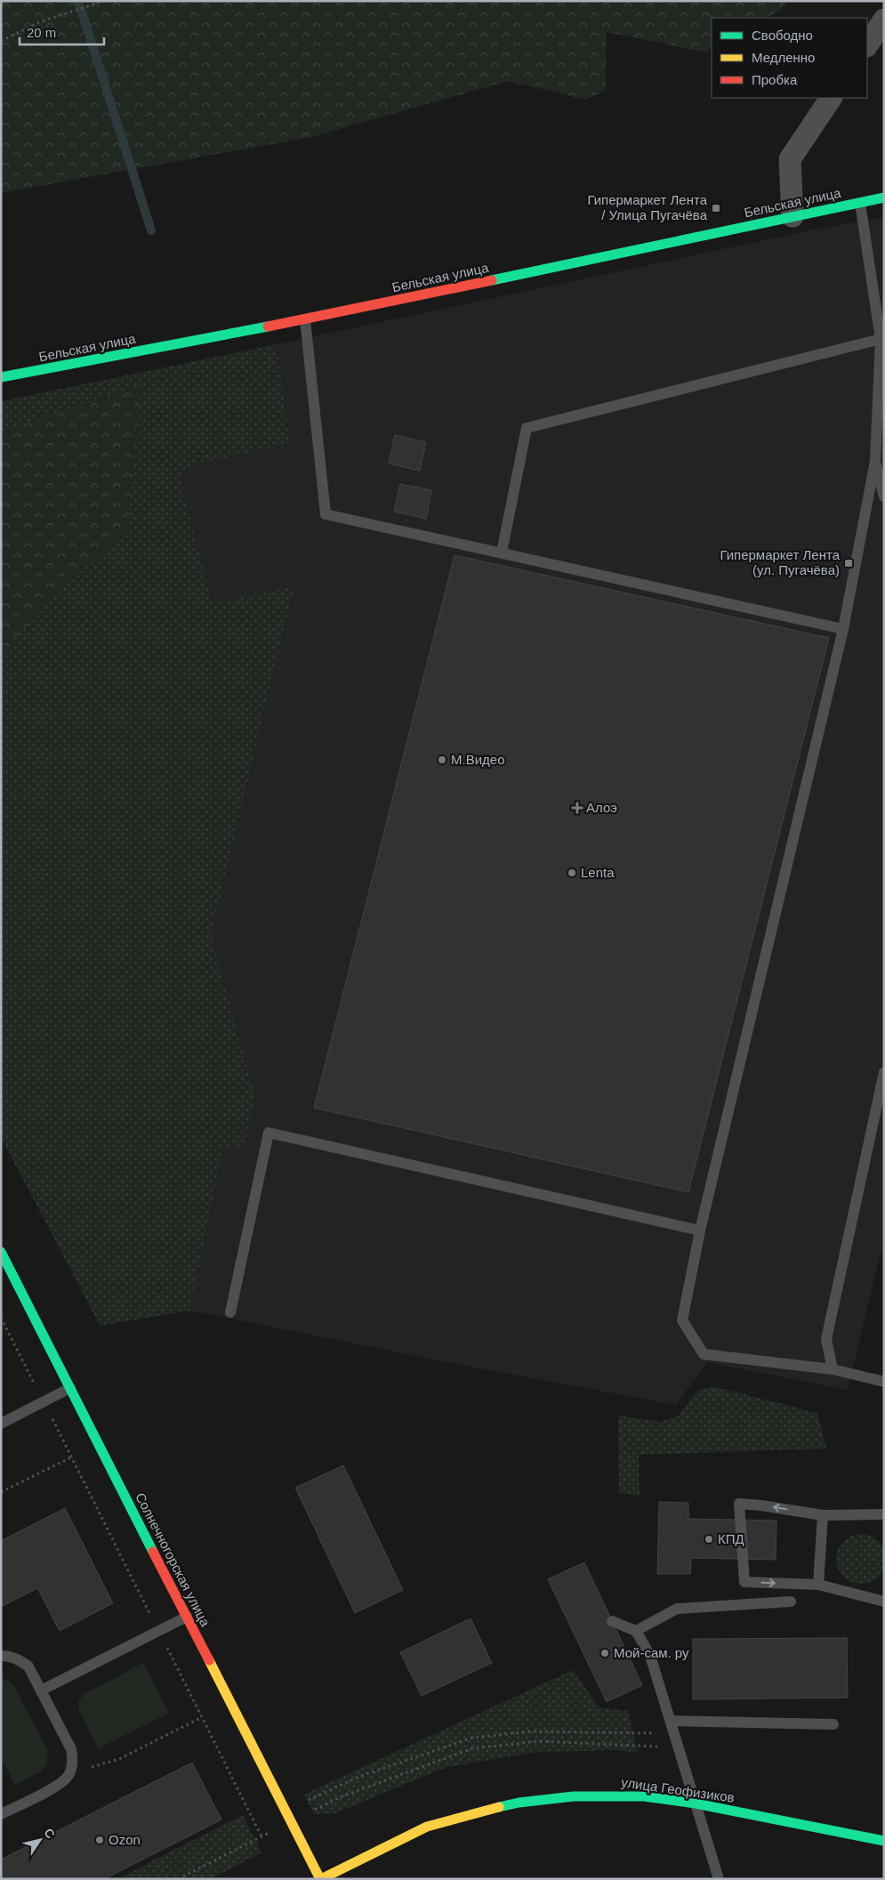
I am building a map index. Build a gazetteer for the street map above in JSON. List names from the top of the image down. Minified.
{"streets":{"street":["Бельская улица","Солнечногорская улица","улица Геофизиков"]},"crossings":[["Солнечногорская улица","улица Геофизиков"]],"places":{"transit":["Гипермаркет Лента / Улица Пугачёва","Гипермаркет Лента (ул. Пугачёва)"],"other":["М.Видео","Lenta","КПД","Мой-сам. ру","Ozon"],"health":["Алоэ"]},"legend":["Свободно","Медленно","Пробка"],"scale_bar":"20 m","north":"top right"}
